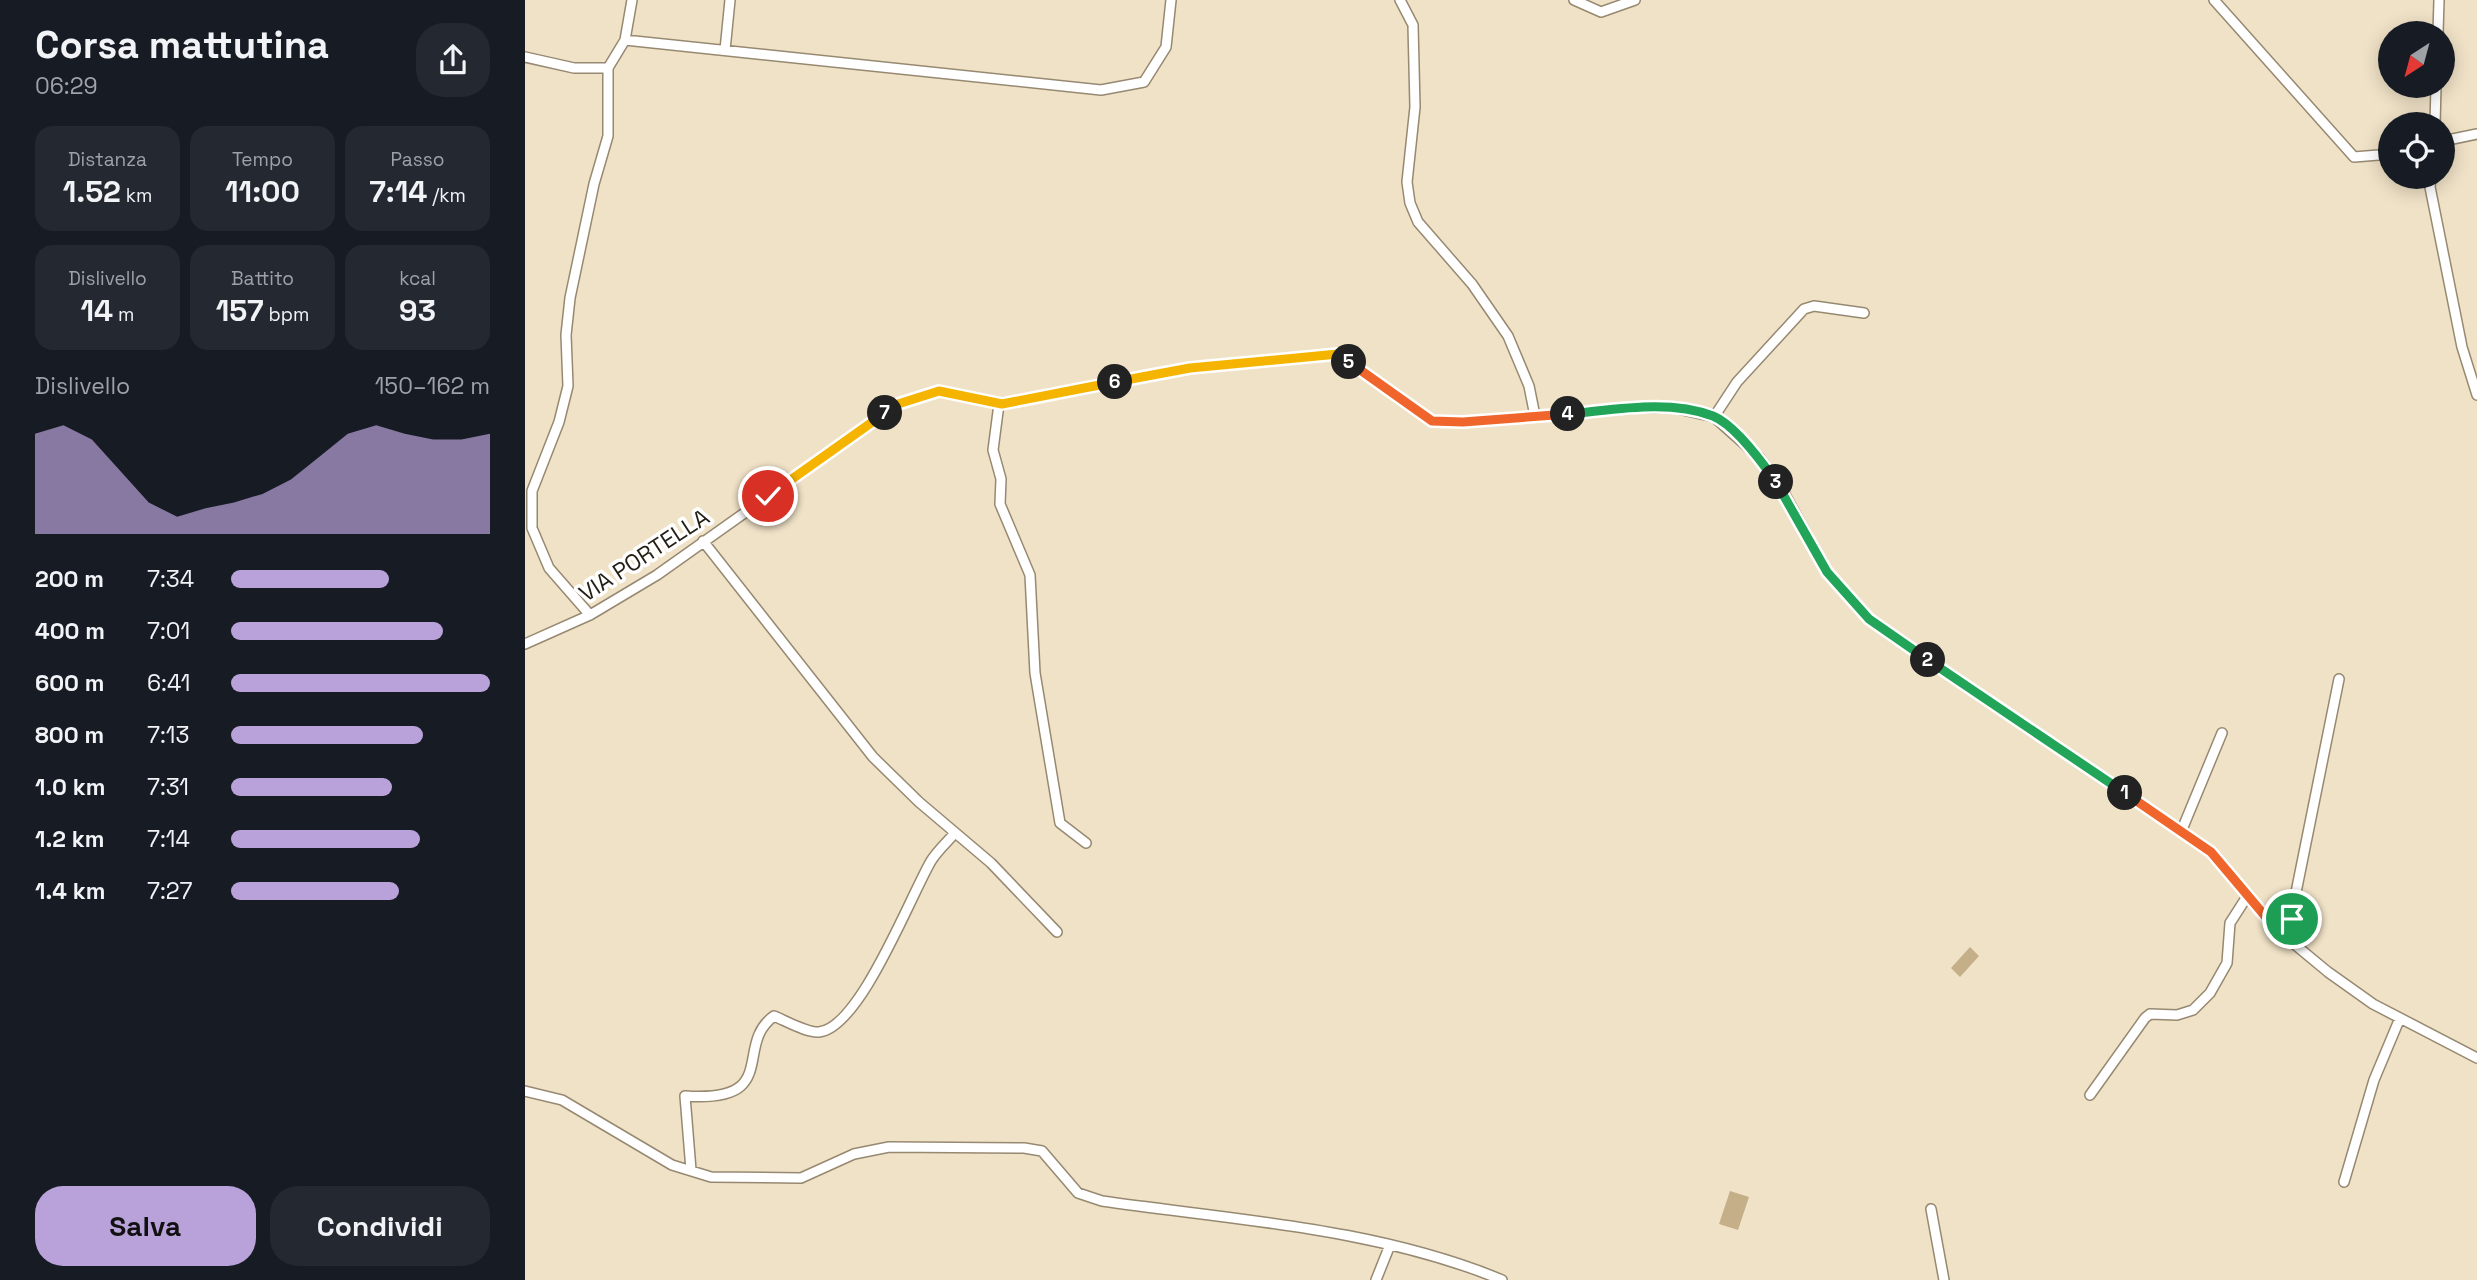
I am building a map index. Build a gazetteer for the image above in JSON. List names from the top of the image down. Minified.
{"streets":{"street":["VIA PORTELLA"]},"north":"bottom left","page":{"heading":["Corsa mattutina","06:29"],"stats":[["Distanza","1.52 km"],["Tempo","11:00"],["Passo","7:14 /km"],["Dislivello","14 m"],["Battito","157 bpm"],["kcal","93"]],"pins":["5","6","7","4","3","2","1"],"chart":["Dislivello","150–162 m"],"list":[{"name":"200 m","note":"7:34"},{"name":"400 m","note":"7:01"},{"name":"600 m","note":"6:41"},{"name":"800 m","note":"7:13"},{"name":"1.0 km","note":"7:31"},{"name":"1.2 km","note":"7:14"},{"name":"1.4 km","note":"7:27"}],"buttons":["Salva","Condividi"]}}
